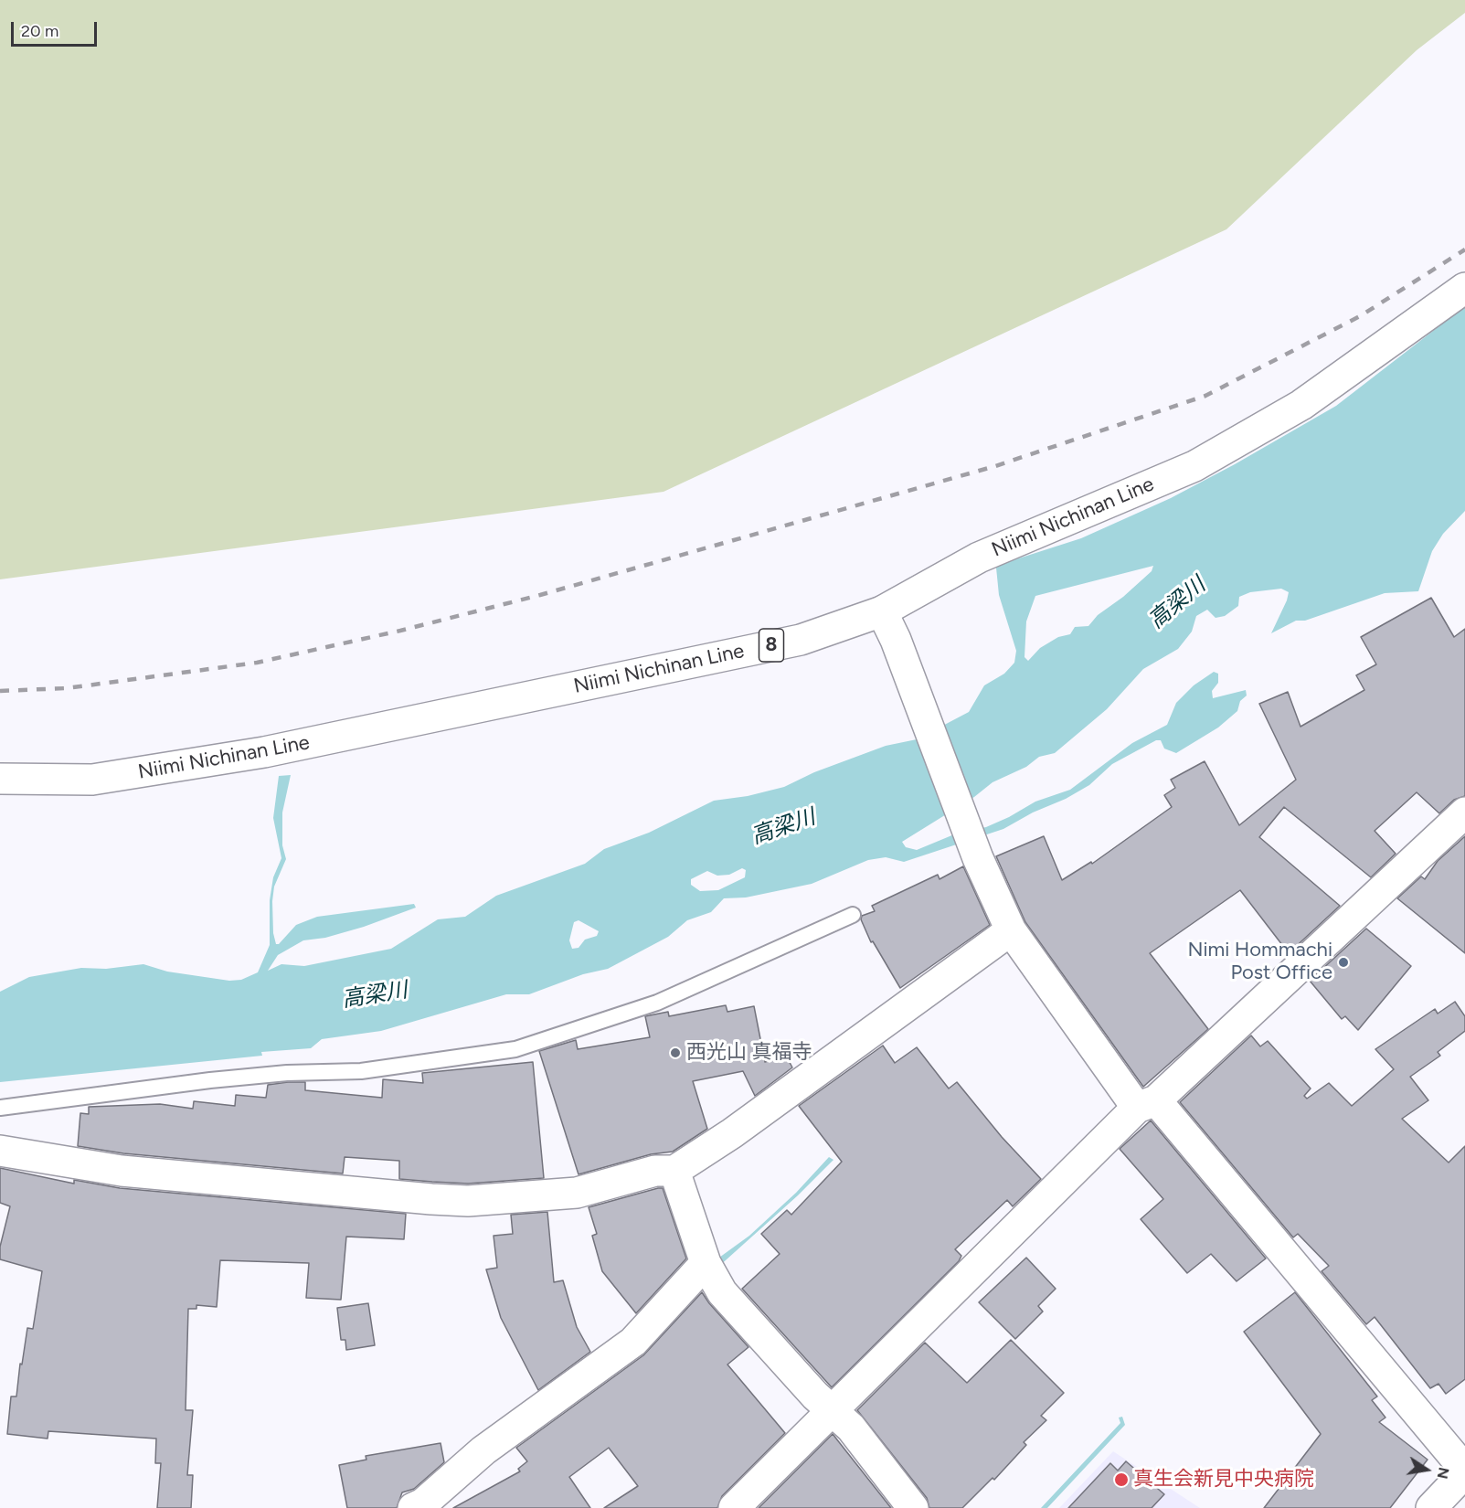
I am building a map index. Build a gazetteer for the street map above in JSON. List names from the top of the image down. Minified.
{"streets":{"street":["Niimi Nichinan Line","8"]},"water":["高梁川"],"places":["Nimi Hommachi Post Office","西光山 真福寺","真生会新見中央病院"],"scale_bar":"20 m","north":"right"}
